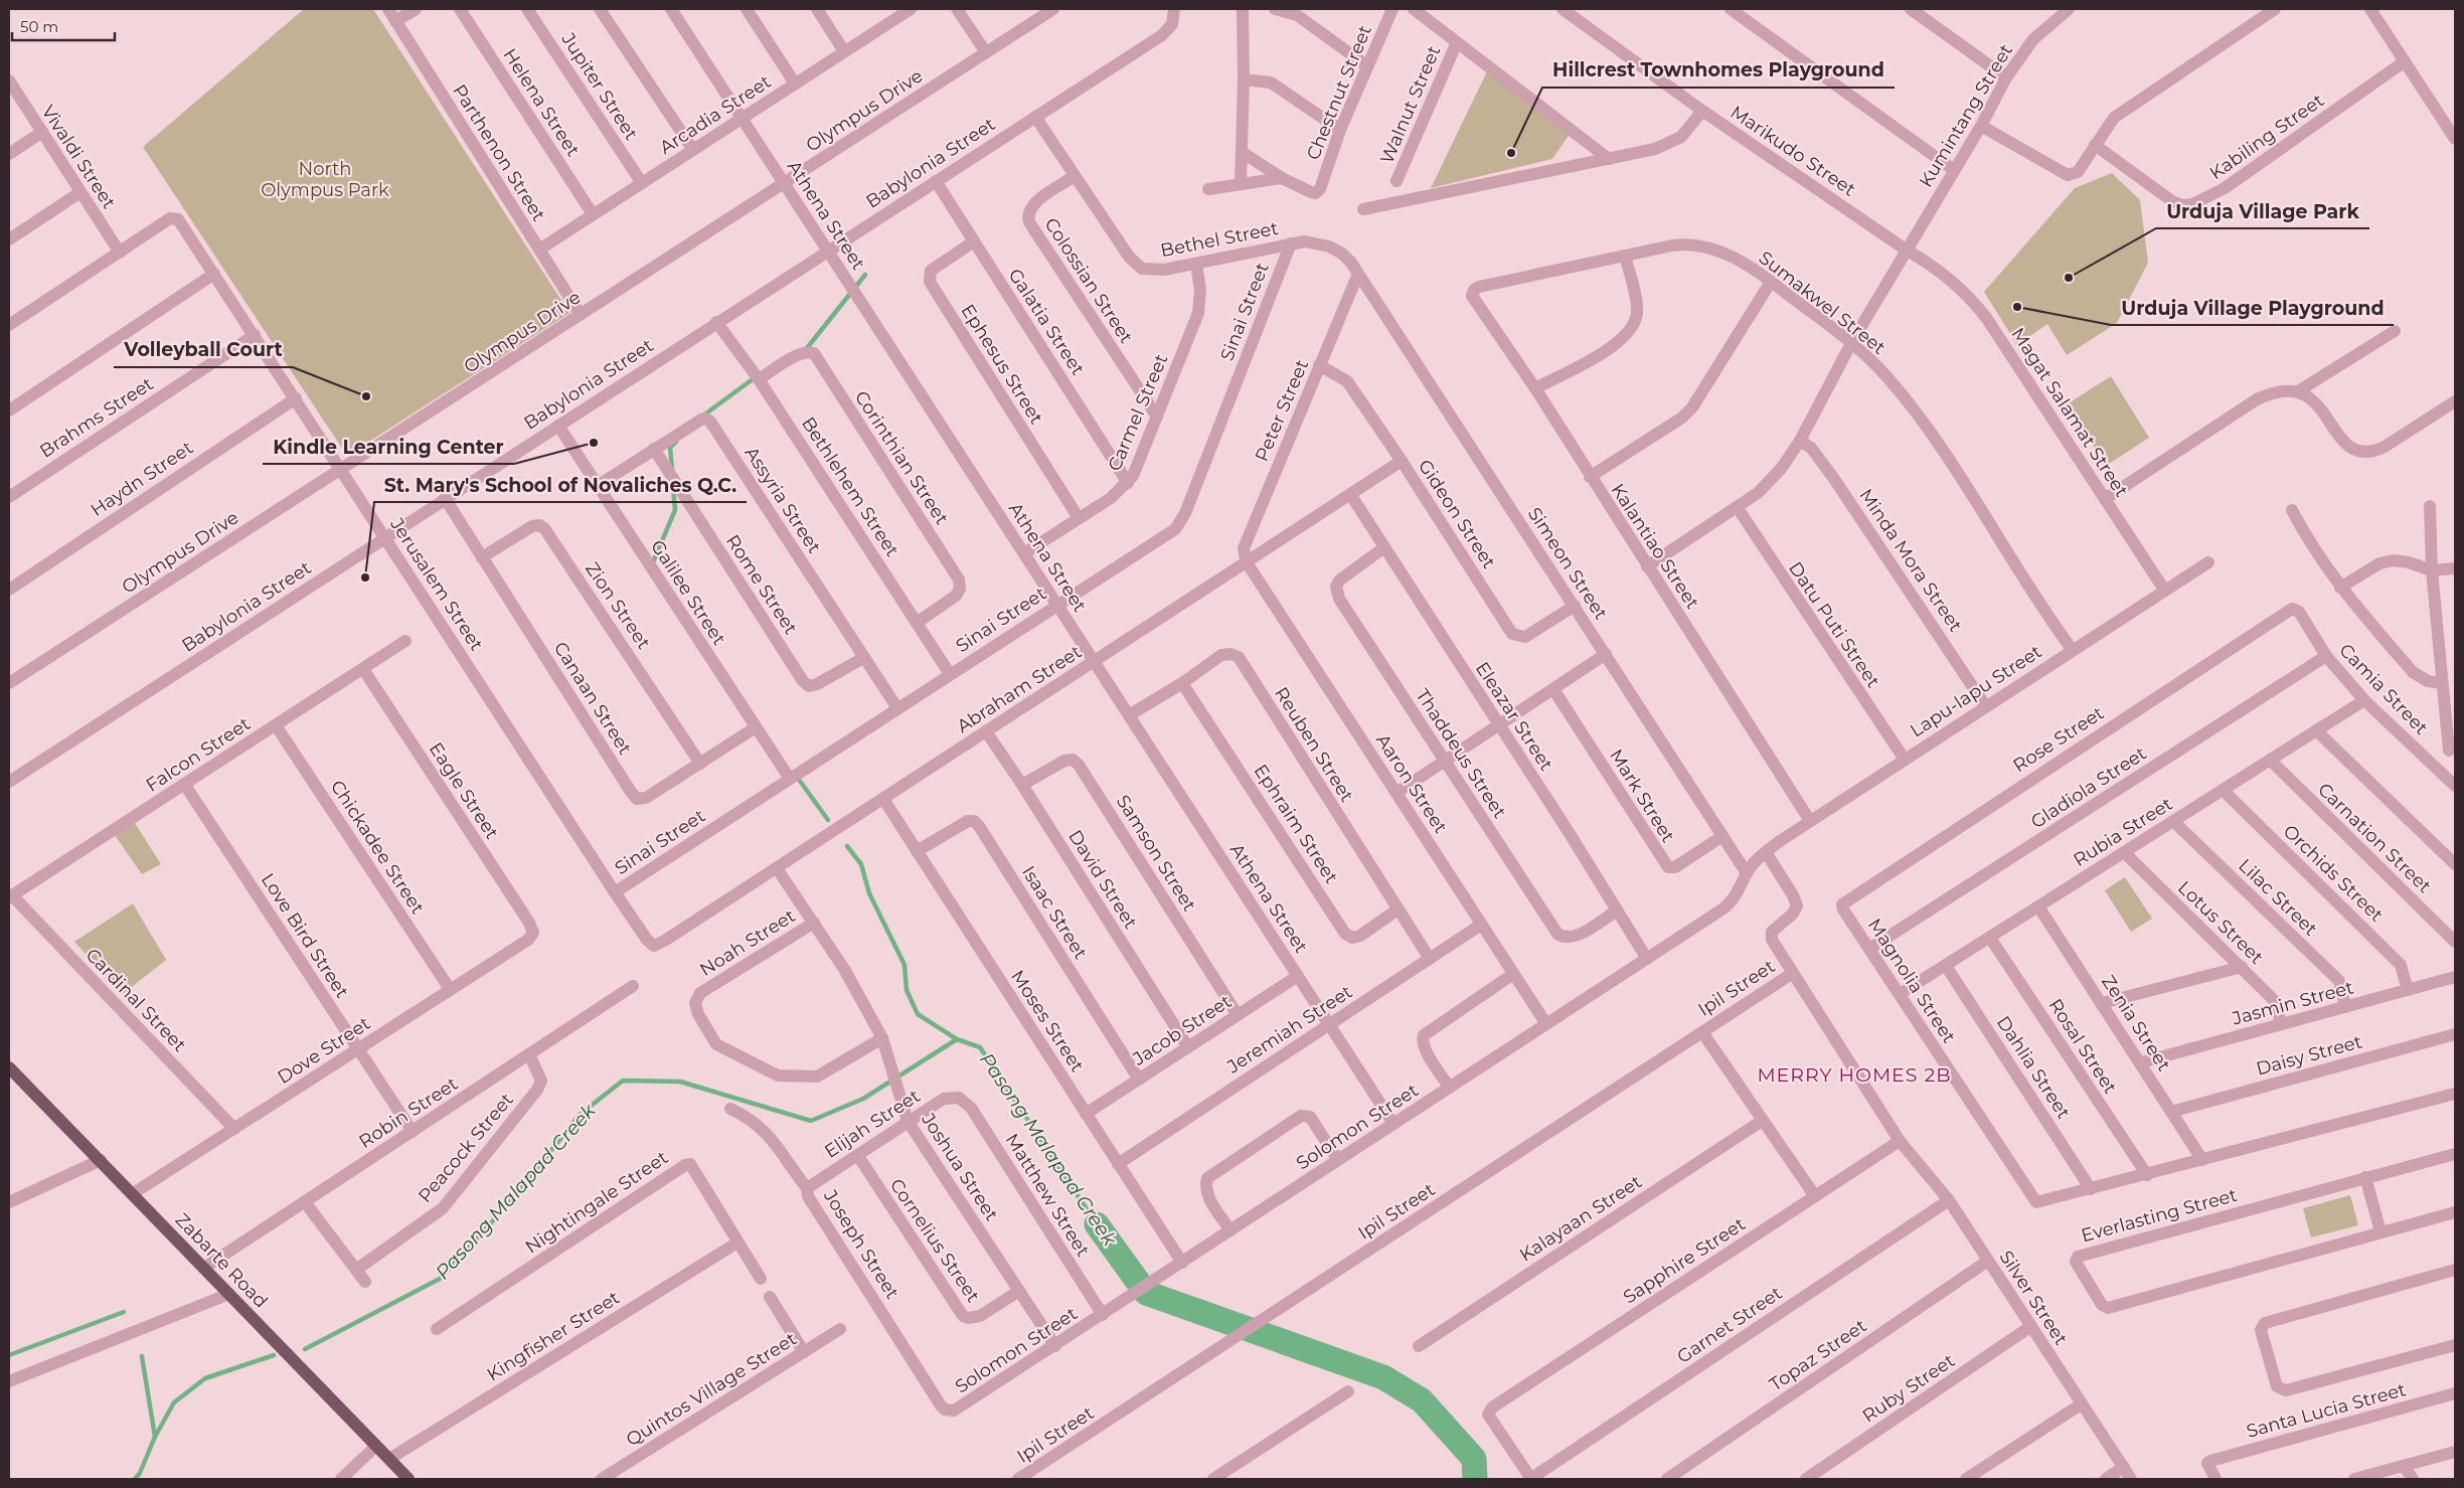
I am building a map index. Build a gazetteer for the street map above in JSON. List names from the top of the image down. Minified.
{"streets":{"main road":["Zabarte Road"],"street":["Jupiter Street","Chestnut Street","Helena Street","Walnut Street","Olympus Drive","Arcadia Street","Kumintang Street","Kabiling Street","Marikudo Street","Parthenon Street","Vivaldi Street","Babylonia Street","Athena Street","Bethel Street","Colossian Street","Sumakwel Street","Sinai Street","Galatia Street","Ephesus Street","Peter Street","Carmel Street","Magat Salamat Street","Brahms Street","Corinthian Street","Haydn Street","Bethlehem Street","Assyria Street","Gideon Street","Kalantiao Street","Minda Mora Street","Simeon Street","Jerusalem Street","Rome Street","Galilee Street","Zion Street","Datu Puti Street","Abraham Street","Camia Street","Lapu-lapu Street","Canaan Street","Eleazar Street","Rose Street","Reuben Street","Thaddeus Street","Falcon Street","Aaron Street","Gladiola Street","Eagle Street","Mark Street","Ephraim Street","Rubia Street","Carnation Street","Chickadee Street","Samson Street","Orchids Street","David Street","Lilac Street","Isaac Street","Lotus Street","Love Bird Street","Noah Street","Magnolia Street","Ipil Street","Cardinal Street","Jasmin Street","Moses Street","Zenia Street","Jeremiah Street","Jacob Street","Rosal Street","Dove Street","Daisy Street","Dahlia Street","Robin Street","Elijah Street","Solomon Street","Peacock Street","Joshua Street","Matthew Street","Nightingale Street","Everlasting Street","Kalayaan Street","Cornelius Street","Joseph Street","Sapphire Street","Silver Street","Garnet Street","Kingfisher Street","Topaz Street","Ruby Street","Quintos Village Street","Santa Lucia Street"]},"crossings":[["Jupiter Street","Arcadia Street"],["Helena Street","Arcadia Street"],["Olympus Drive","Parthenon Street"],["Olympus Drive","Athena Street"],["Olympus Drive","Jerusalem Street"],["Arcadia Street","Parthenon Street"],["Arcadia Street","Athena Street"],["Kumintang Street","Marikudo Street"],["Kumintang Street","Sumakwel Street"],["Kumintang Street","Magat Salamat Street"],["Kumintang Street","Kalantiao Street"],["Kumintang Street","Minda Mora Street"],["Kumintang Street","Datu Puti Street"],["Marikudo Street","Magat Salamat Street"],["Vivaldi Street","Jerusalem Street"],["Babylonia Street","Athena Street"],["Babylonia Street","Bethel Street"],["Babylonia Street","Galatia Street"],["Babylonia Street","Bethlehem Street"],["Babylonia Street","Jerusalem Street"],["Babylonia Street","Galilee Street"],["Babylonia Street","Canaan Street"],["Athena Street","Sinai Street"],["Athena Street","Carmel Street"],["Athena Street","Abraham Street"],["Athena Street","Reuben Street"],["Athena Street","Jeremiah Street"],["Athena Street","Jacob Street"],["Athena Street","Solomon Street"],["Bethel Street","Colossian Street"],["Bethel Street","Sinai Street"],["Bethel Street","Peter Street"],["Bethel Street","Carmel Street"],["Bethel Street","Simeon Street"],["Colossian Street","Carmel Street"],["Sumakwel Street","Kalantiao Street"],["Sumakwel Street","Lapu-lapu Street"],["Sinai Street","Bethlehem Street"],["Sinai Street","Assyria Street"],["Sinai Street","Jerusalem Street"],["Sinai Street","Galilee Street"],["Galatia Street","Ephesus Street"],["Galatia Street","Carmel Street"],["Ephesus Street","Carmel Street"],["Peter Street","Gideon Street"],["Peter Street","Simeon Street"],["Peter Street","Abraham Street"],["Peter Street","Aaron Street"],["Magat Salamat Street","Lapu-lapu Street"],["Brahms Street","Jerusalem Street"],["Corinthian Street","Bethlehem Street"],["Haydn Street","Jerusalem Street"],["Assyria Street","Rome Street"],["Assyria Street","Galilee Street"],["Gideon Street","Simeon Street"],["Gideon Street","Abraham Street"],["Kalantiao Street","Lapu-lapu Street"],["Minda Mora Street","Lapu-lapu Street"],["Simeon Street","Mark Street"],["Simeon Street","Solomon Street"],["Jerusalem Street","Abraham Street"],["Galilee Street","Canaan Street"],["Zion Street","Canaan Street"],["Datu Puti Street","Lapu-lapu Street"],["Abraham Street","Eleazar Street"],["Abraham Street","Aaron Street"],["Abraham Street","David Street"],["Abraham Street","Moses Street"],["Abraham Street","Joshua Street"],["Camia Street","Rose Street"],["Camia Street","Gladiola Street"],["Camia Street","Rubia Street"],["Lapu-lapu Street","Solomon Street"],["Lapu-lapu Street","Silver Street"],["Eleazar Street","Thaddeus Street"],["Eleazar Street","Solomon Street"],["Rose Street","Magnolia Street"],["Reuben Street","Ephraim Street"],["Reuben Street","Jeremiah Street"],["Falcon Street","Eagle Street"],["Falcon Street","Chickadee Street"],["Falcon Street","Love Bird Street"],["Falcon Street","Cardinal Street"],["Aaron Street","Jeremiah Street"],["Aaron Street","Solomon Street"],["Gladiola Street","Magnolia Street"],["Eagle Street","Dove Street"],["Rubia Street","Carnation Street"],["Rubia Street","Orchids Street"],["Rubia Street","Lilac Street"],["Rubia Street","Lotus Street"],["Rubia Street","Magnolia Street"],["Rubia Street","Zenia Street"],["Rubia Street","Rosal Street"],["Rubia Street","Dahlia Street"],["Chickadee Street","Dove Street"],["Samson Street","David Street"],["Samson Street","Jacob Street"],["Orchids Street","Jasmin Street"],["David Street","Jacob Street"],["Lilac Street","Jasmin Street"],["Isaac Street","Moses Street"],["Isaac Street","Jacob Street"],["Lotus Street","Jasmin Street"],["Love Bird Street","Dove Street"],["Love Bird Street","Robin Street"],["Noah Street","Joshua Street"],["Magnolia Street","Dahlia Street"],["Ipil Street","Silver Street"],["Cardinal Street","Dove Street"],["Jasmin Street","Zenia Street"],["Moses Street","Jeremiah Street"],["Moses Street","Jacob Street"],["Moses Street","Solomon Street"],["Zenia Street","Daisy Street"],["Dove Street","Zabarte Road"],["Robin Street","Peacock Street"],["Robin Street","Zabarte Road"],["Elijah Street","Joshua Street"],["Elijah Street","Matthew Street"],["Elijah Street","Cornelius Street"],["Elijah Street","Joseph Street"],["Solomon Street","Joshua Street"],["Solomon Street","Matthew Street"],["Solomon Street","Joseph Street"],["Solomon Street","Silver Street"],["Joshua Street","Cornelius Street"],["Nightingale Street","Kingfisher Street"],["Zabarte Road","Kingfisher Street"],["Sapphire Street","Silver Street"],["Sapphire Street","Garnet Street"],["Silver Street","Garnet Street"],["Silver Street","Topaz Street"],["Silver Street","Ruby Street"]],"districts":["MERRY HOMES 2B"],"water":["Pasong Malapad Creek"],"parks":["North Olympus Park"],"places":["Hillcrest Townhomes Playground","Urduja Village Park","Urduja Village Playground","Volleyball Court","Kindle Learning Center","St. Mary's School of Novaliches Q.C."],"scale_bar":"50 m"}
